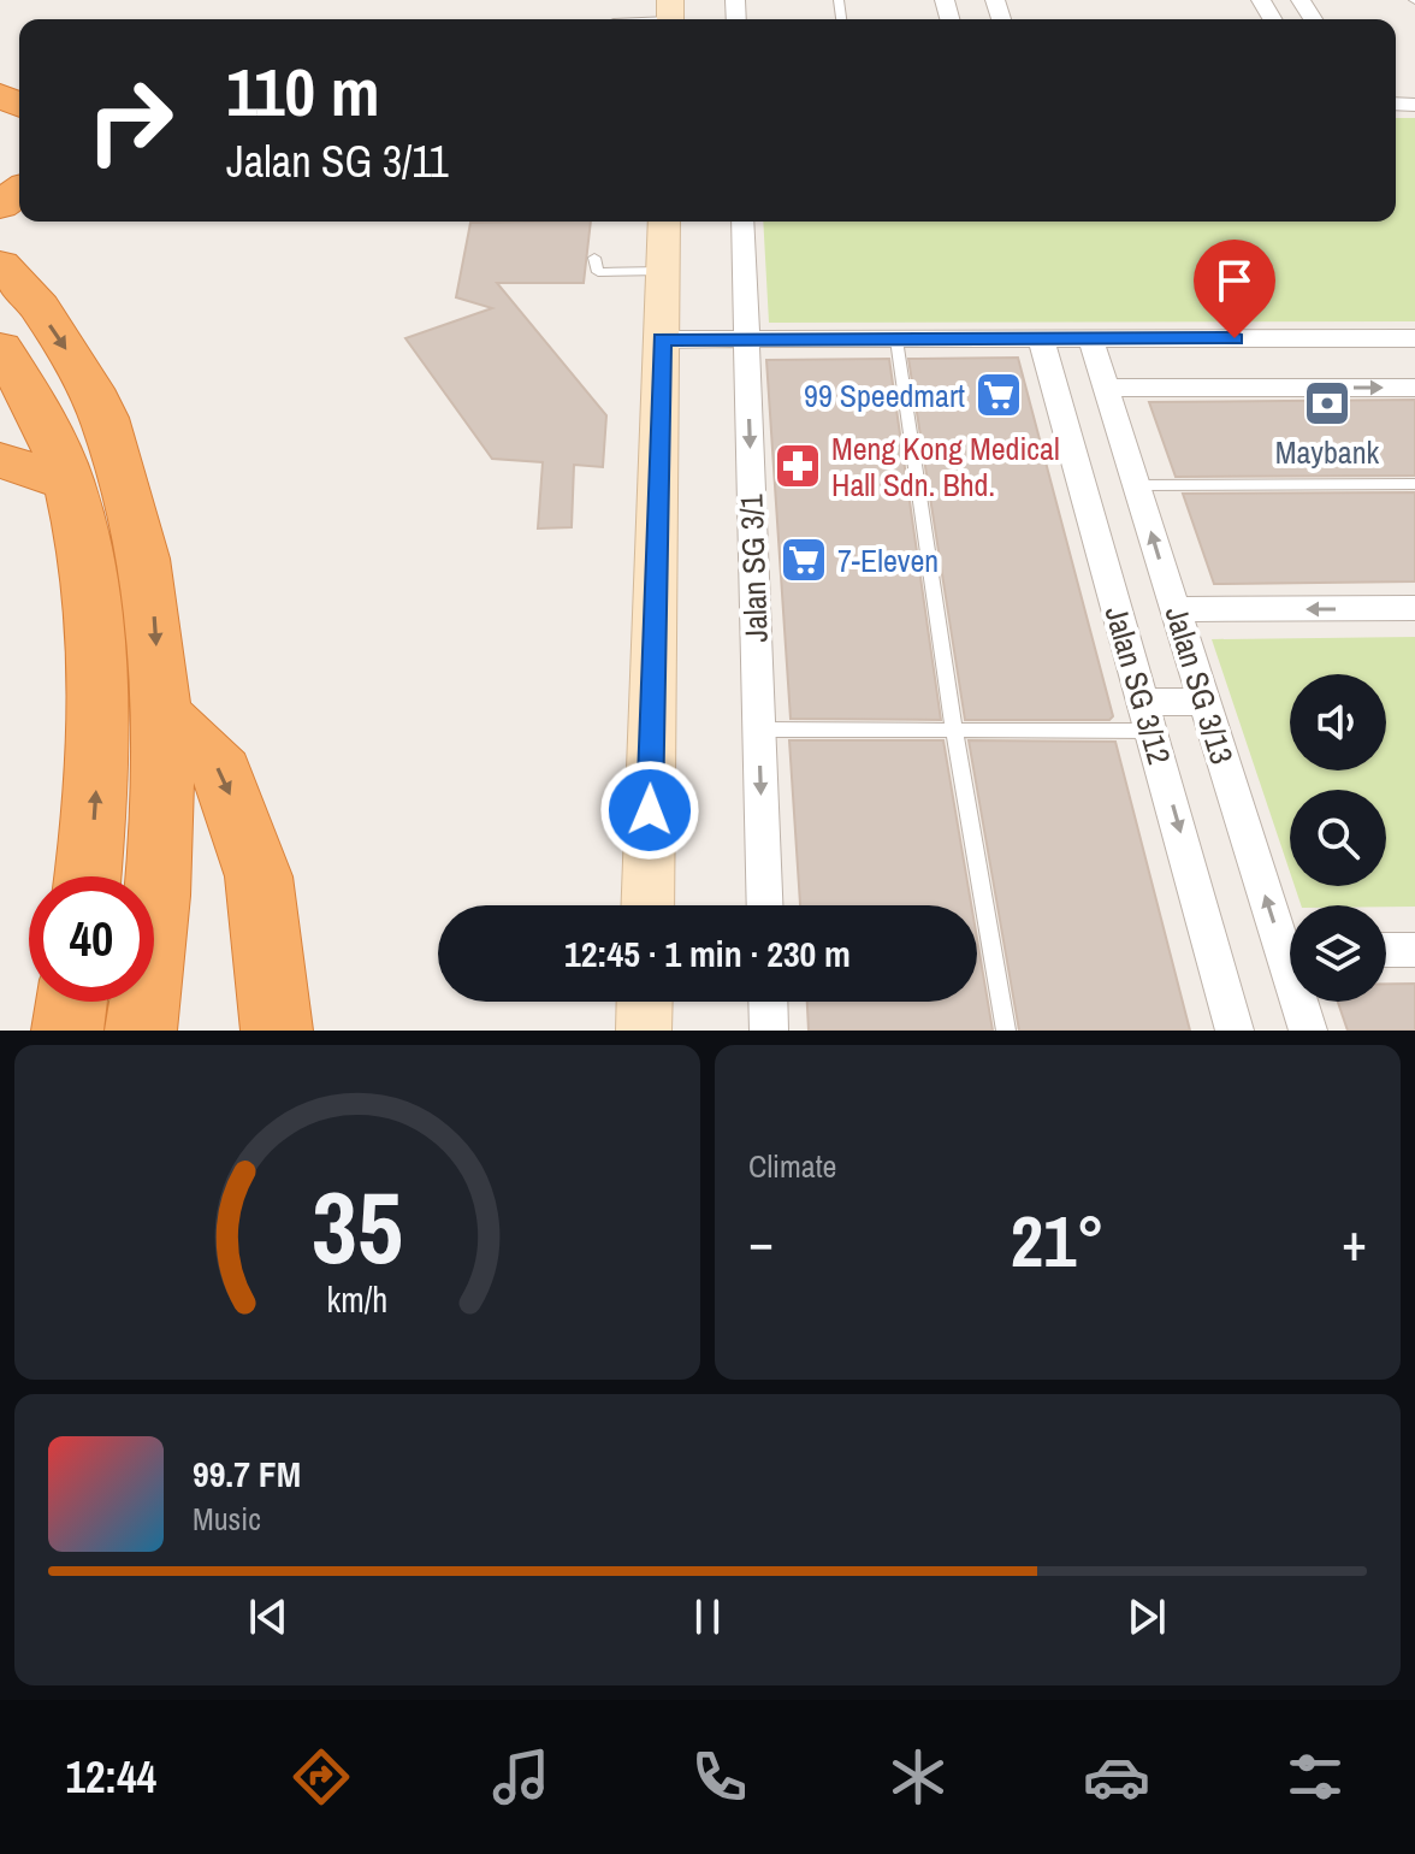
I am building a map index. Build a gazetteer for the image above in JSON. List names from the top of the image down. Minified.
{"streets":{"street":["Jalan SG 3/1","Jalan SG 3/12","Jalan SG 3/13"]},"one_way":["Jalan SG 3/12","Jalan SG 3/13"],"places":{"supermarket":["99 Speedmart","7-Eleven"],"bank":["Maybank"],"pharmacy":["Meng Kong Medical Hall Sdn. Bhd."]},"page":{"turn":["110 m","Jalan SG 3/11"],"limit":"40","trip":"12:45 · 1 min · 230 m","tile":"Climate","heat":["−","21°","+"],"song":["99.7 FM","Music"],"tabs":"12:44","gauge":["35","km/h"]}}
